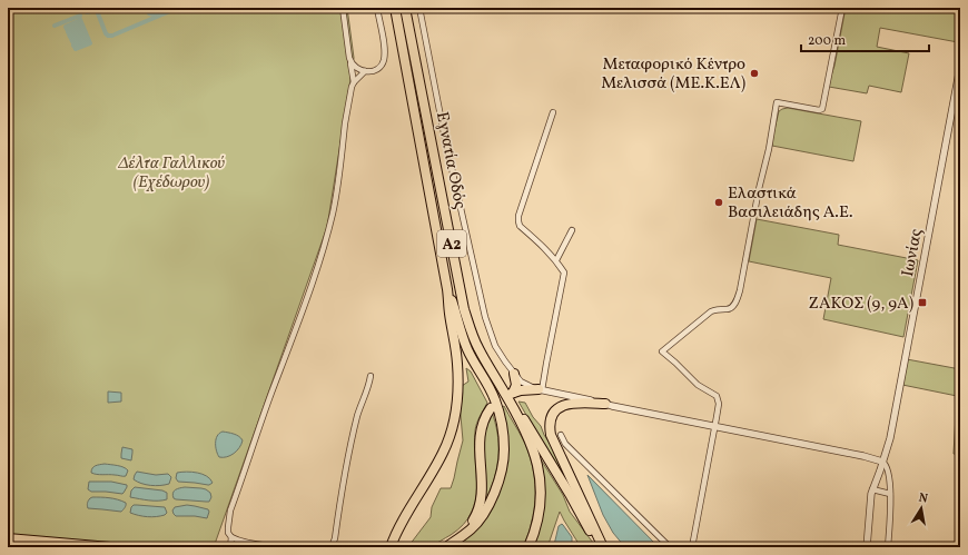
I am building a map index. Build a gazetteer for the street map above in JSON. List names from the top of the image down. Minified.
{"streets":{"highway":["Εγνατία Οδός","Α2"],"street":["Ιωνίας"]},"crossings":[["Εγνατία Οδός","Α2"]],"parks":["Δέλτα Γαλλικού (Εχέδωρου)"],"places":{"other":["Μεταφορικό Κέντρο Μελισσά (ΜΕ.Κ.ΕΛ)","Ελαστικά Βασιλειάδης Α.Ε."],"transit":["ΖΑΚΟΣ (9, 9Α)"]},"scale_bar":"200 m","north":"top"}
